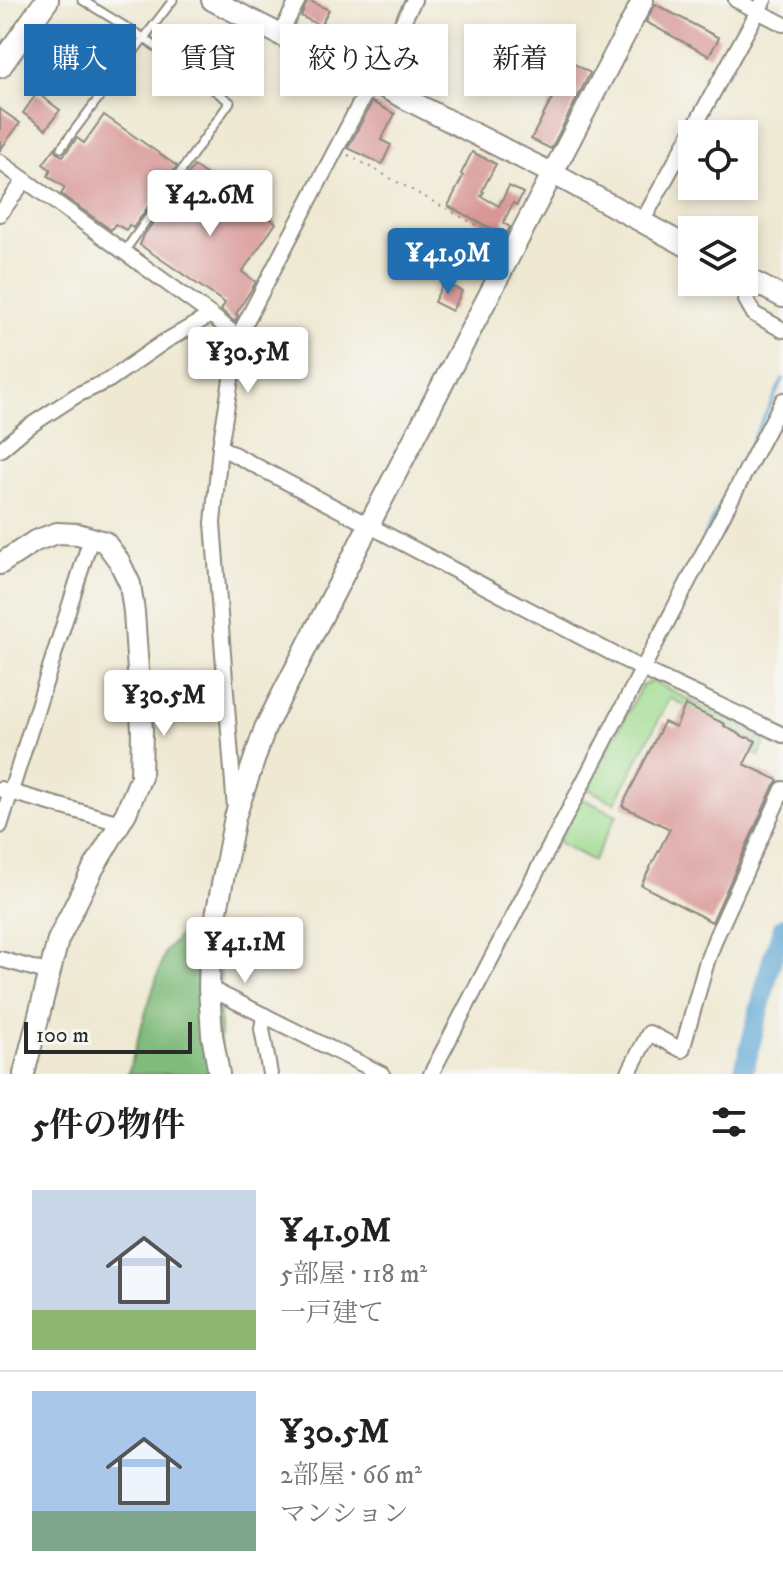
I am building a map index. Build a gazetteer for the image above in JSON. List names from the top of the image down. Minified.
{"scale_bar":"100 m","page":{"chip":["購入","賃貸","絞り込み","新着"],"price":["¥42.6M","¥41.9M","¥30.5M","¥30.5M","¥41.1M"],"scale":"100 m","heading":"5件の物件","list":[{"name":"¥41.9M","note":"5部屋 · 118 m² · 一戸建て"},{"name":"¥30.5M","note":"2部屋 · 66 m² · マンション"}]}}
